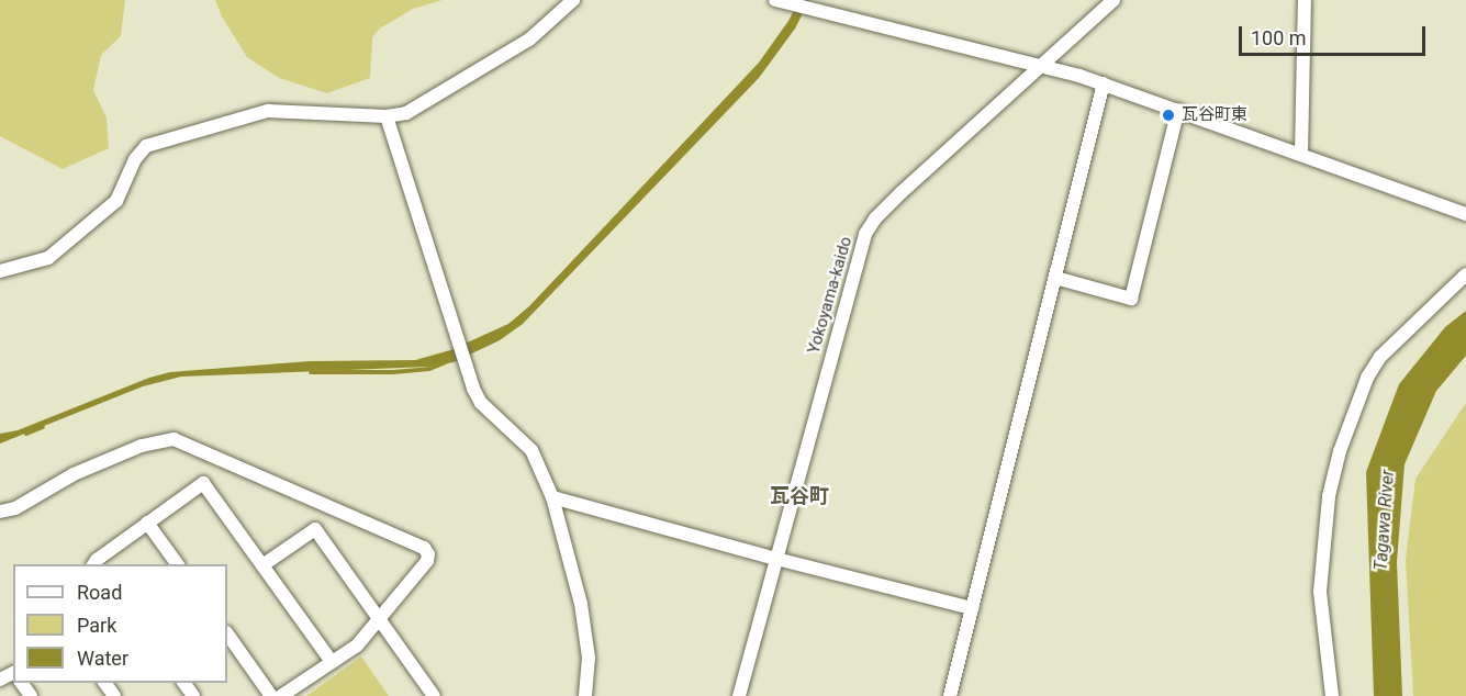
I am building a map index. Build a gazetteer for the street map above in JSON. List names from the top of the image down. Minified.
{"streets":{"street":["Yokoyama-kaido"]},"districts":["瓦谷町"],"water":["Tagawa River"],"places":["瓦谷町東"],"legend":["Road","Park","Water"],"scale_bar":"100 m"}
